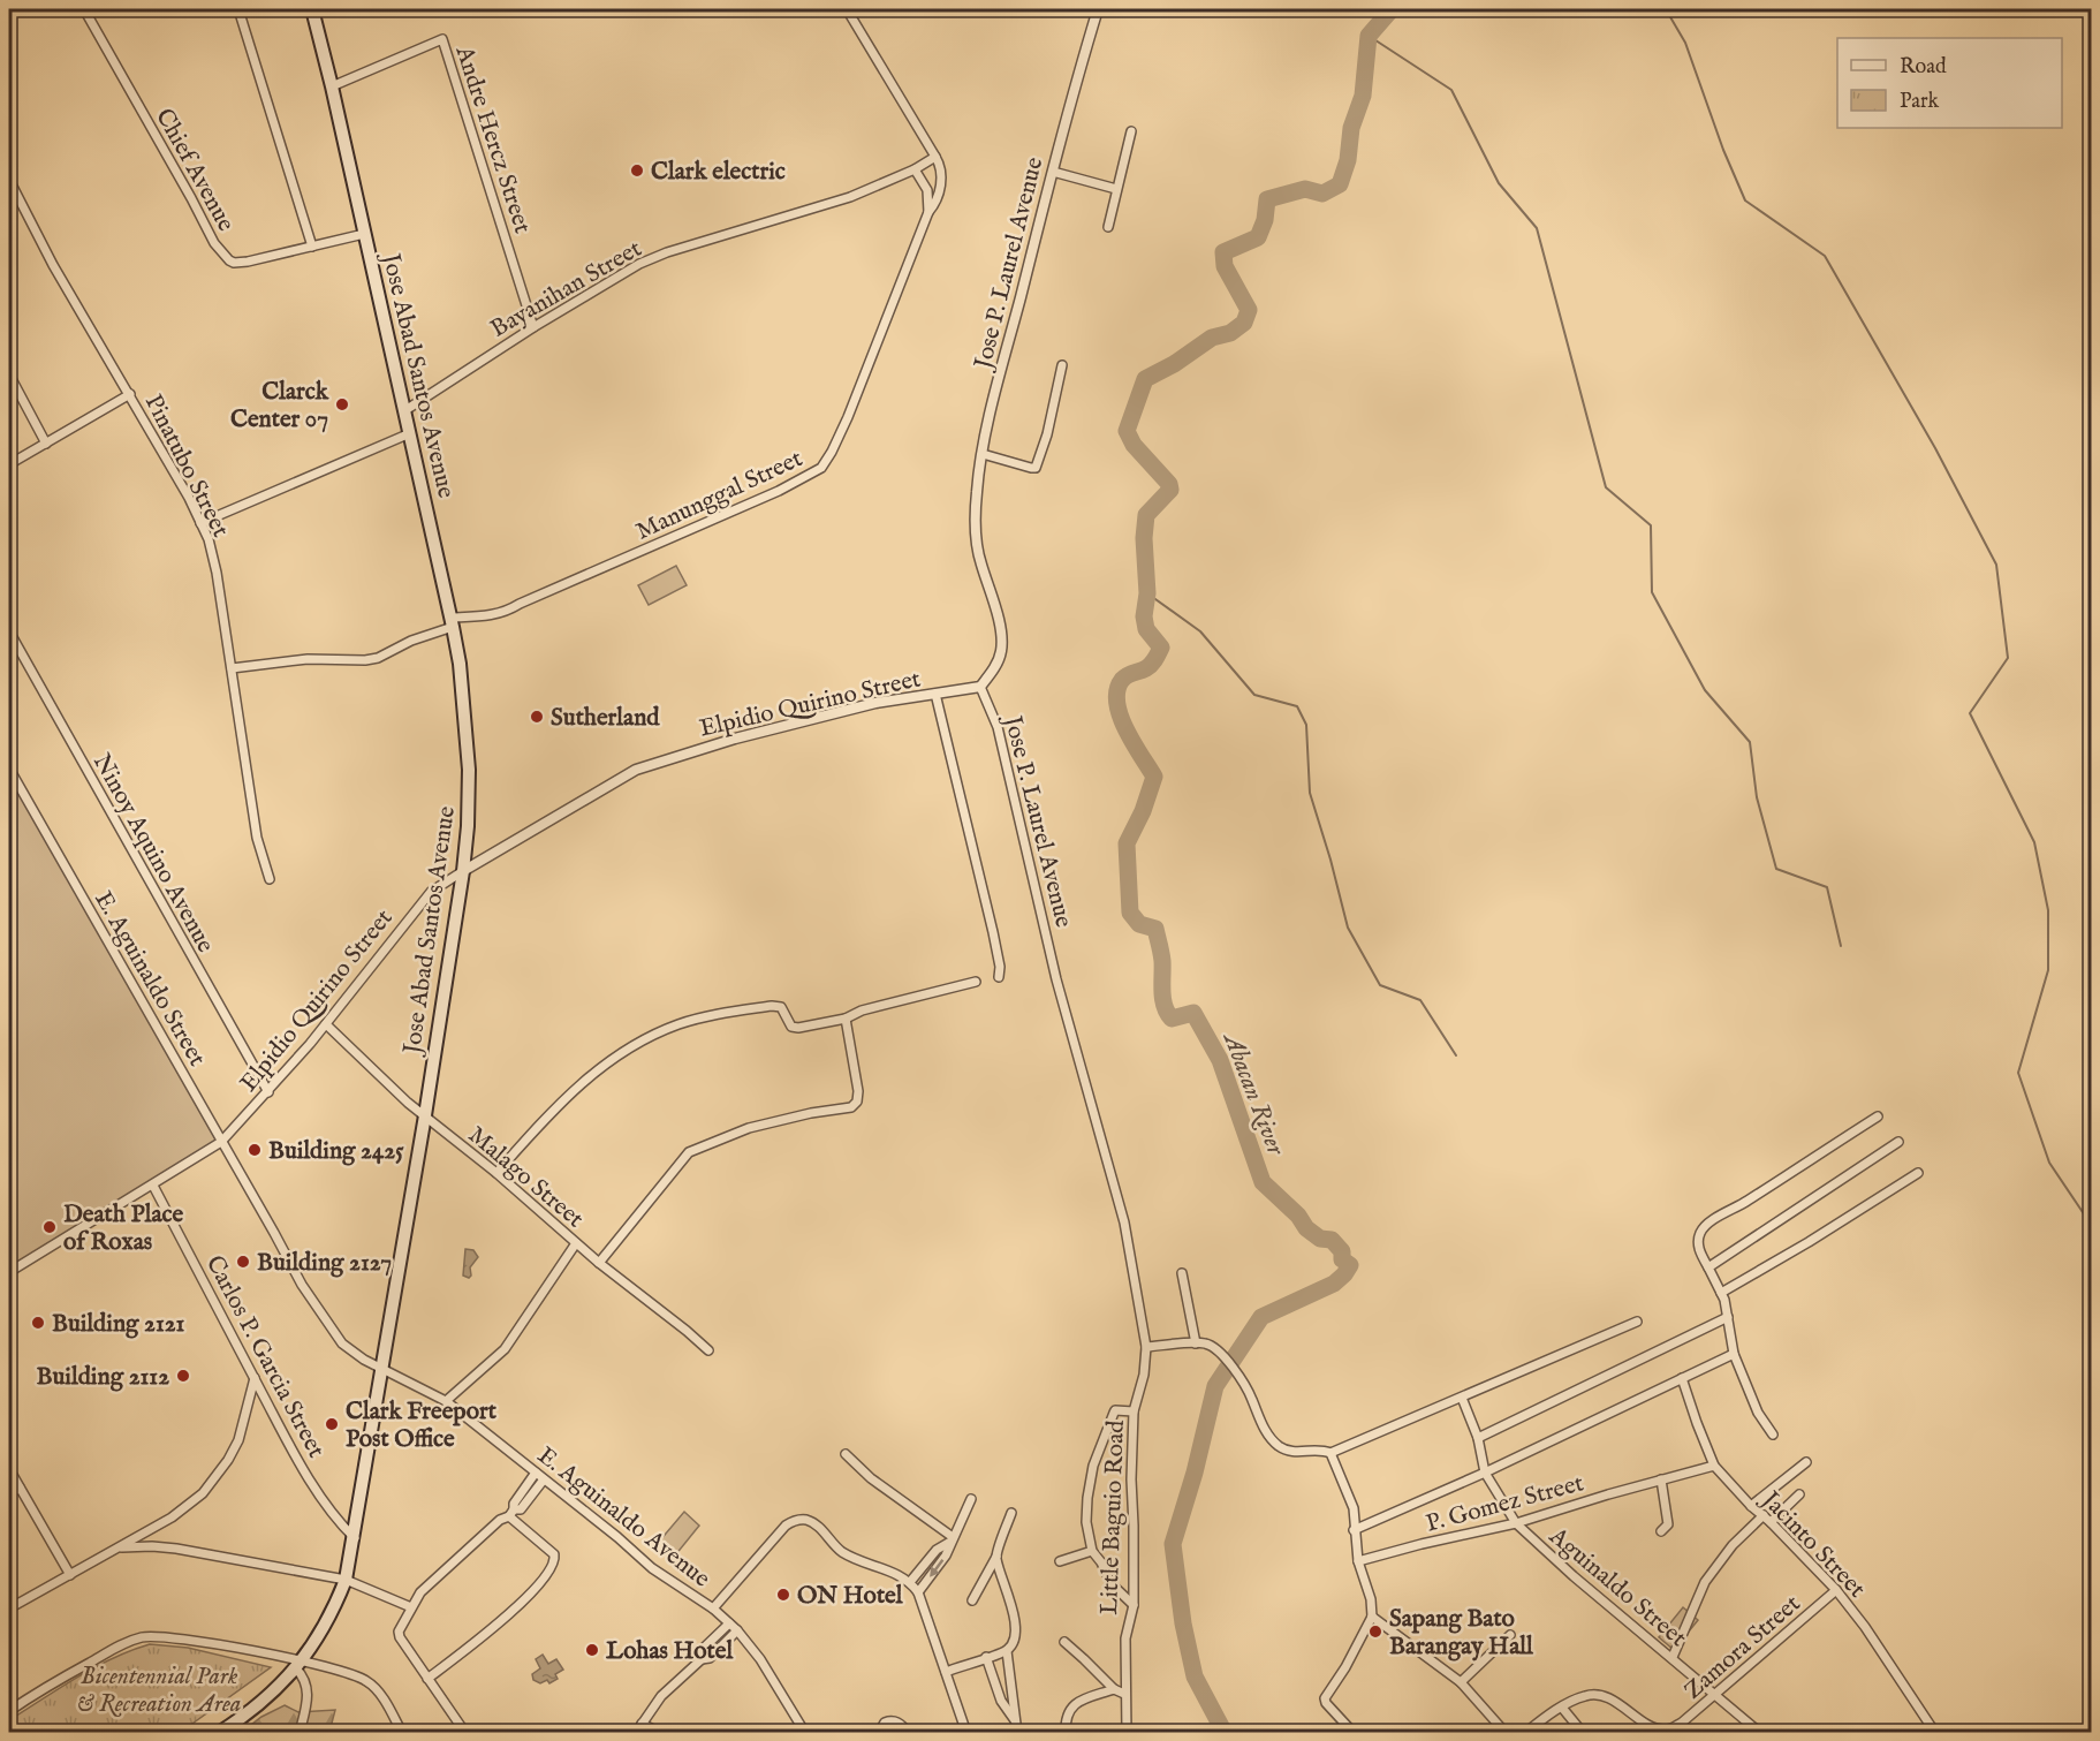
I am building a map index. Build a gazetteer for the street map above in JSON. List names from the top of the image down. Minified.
{"streets":{"main road":["Jose Abad Santos Avenue"],"street":["Andre Hercz Street","Chief Avenue","Jose P. Laurel Avenue","Bayanihan Street","Pinatubo Street","Manunggal Street","Elpidio Quirino Street","Ninoy Aquino Avenue","E. Aguinaldo Street","Malago Street","Carlos P. Garcia Street","P. Gomez Street","E. Aguinaldo Avenue","Little Baguio Road","Jacinto Street","Aguinaldo Street","Zamora Street"]},"crossings":[["Andre Hercz Street","Bayanihan Street"],["Andre Hercz Street","Jose Abad Santos Avenue"],["Chief Avenue","Jose Abad Santos Avenue"],["Jose P. Laurel Avenue","Elpidio Quirino Street"],["Jose P. Laurel Avenue","Little Baguio Road"],["Bayanihan Street","Jose Abad Santos Avenue"],["Bayanihan Street","Manunggal Street"],["Jose Abad Santos Avenue","Manunggal Street"],["Jose Abad Santos Avenue","Elpidio Quirino Street"],["Jose Abad Santos Avenue","E. Aguinaldo Street"],["Jose Abad Santos Avenue","Malago Street"],["Jose Abad Santos Avenue","Carlos P. Garcia Street"],["Jose Abad Santos Avenue","E. Aguinaldo Avenue"],["Pinatubo Street","Manunggal Street"],["Elpidio Quirino Street","Ninoy Aquino Avenue"],["Elpidio Quirino Street","E. Aguinaldo Street"],["Elpidio Quirino Street","Malago Street"],["Elpidio Quirino Street","Carlos P. Garcia Street"],["E. Aguinaldo Street","E. Aguinaldo Avenue"],["P. Gomez Street","Aguinaldo Street"],["Jacinto Street","Zamora Street"],["Aguinaldo Street","Zamora Street"]],"water":["Abacan River"],"parks":["Bicentennial Park & Recreation Area"],"places":["Clark electric","Clarck Center 07","Sutherland","Building 2425","Death Place of Roxas","Building 2127","Building 2121","Building 2112","Clark Freeport Post Office","ON Hotel","Sapang Bato Barangay Hall","Lohas Hotel"],"legend":["Road","Park"]}
